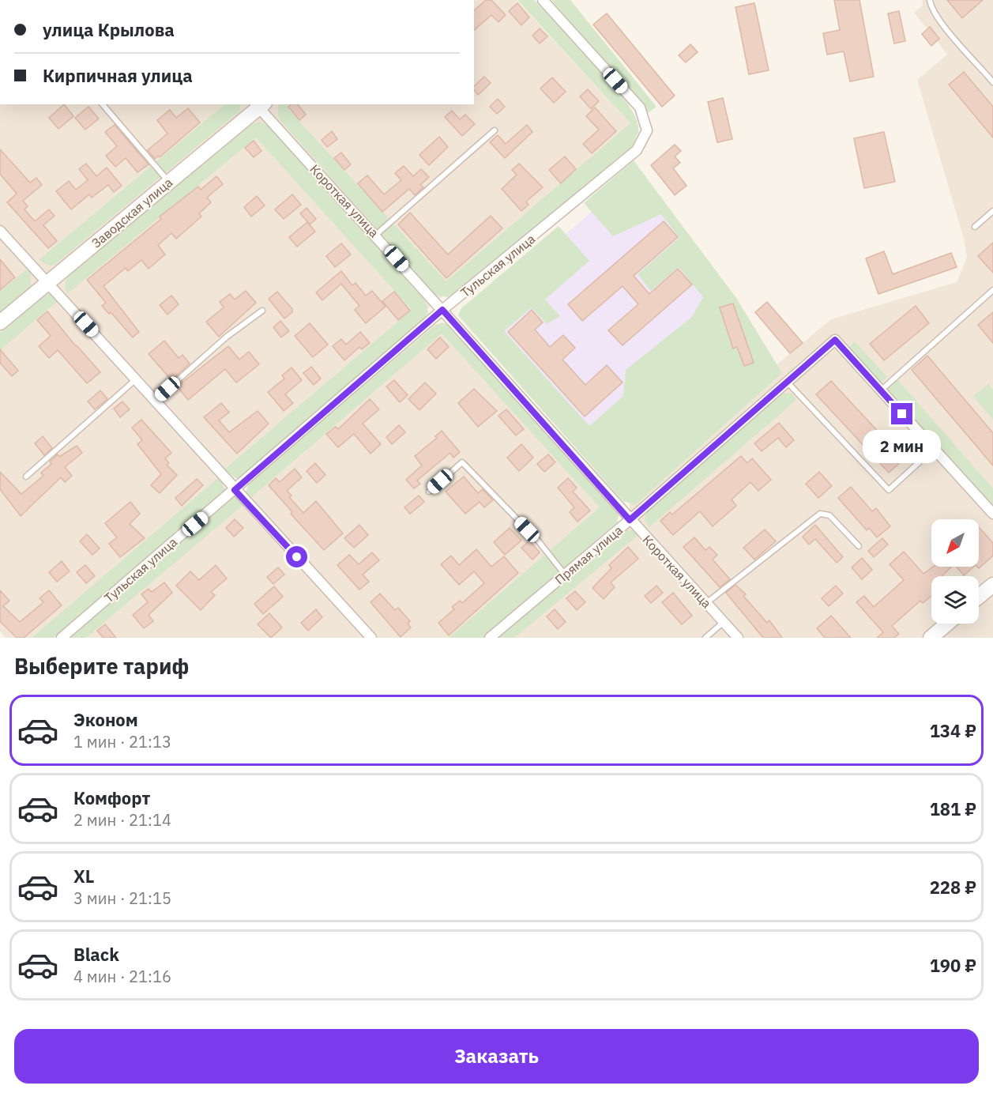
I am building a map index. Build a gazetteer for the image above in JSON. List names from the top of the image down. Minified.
{"streets":{"main road":["Заводская улица"],"street":["Короткая улица","Тульская улица","Прямая улица"]},"crossings":[["Короткая улица","Заводская улица"],["Короткая улица","Тульская улица"],["Короткая улица","Прямая улица"]],"north":"bottom left","page":{"banner":["улица Крылова","Кирпичная улица"],"bubble":"2 мин","heading":"Выберите тариф","list":[{"name":"Эконом","note":"1 мин · 21:13","value":"134 ₽"},{"name":"Комфорт","note":"2 мин · 21:14","value":"181 ₽"},{"name":"XL","note":"3 мин · 21:15","value":"228 ₽"},{"name":"Black","note":"4 мин · 21:16","value":"190 ₽"}],"buttons":"Заказать"}}
